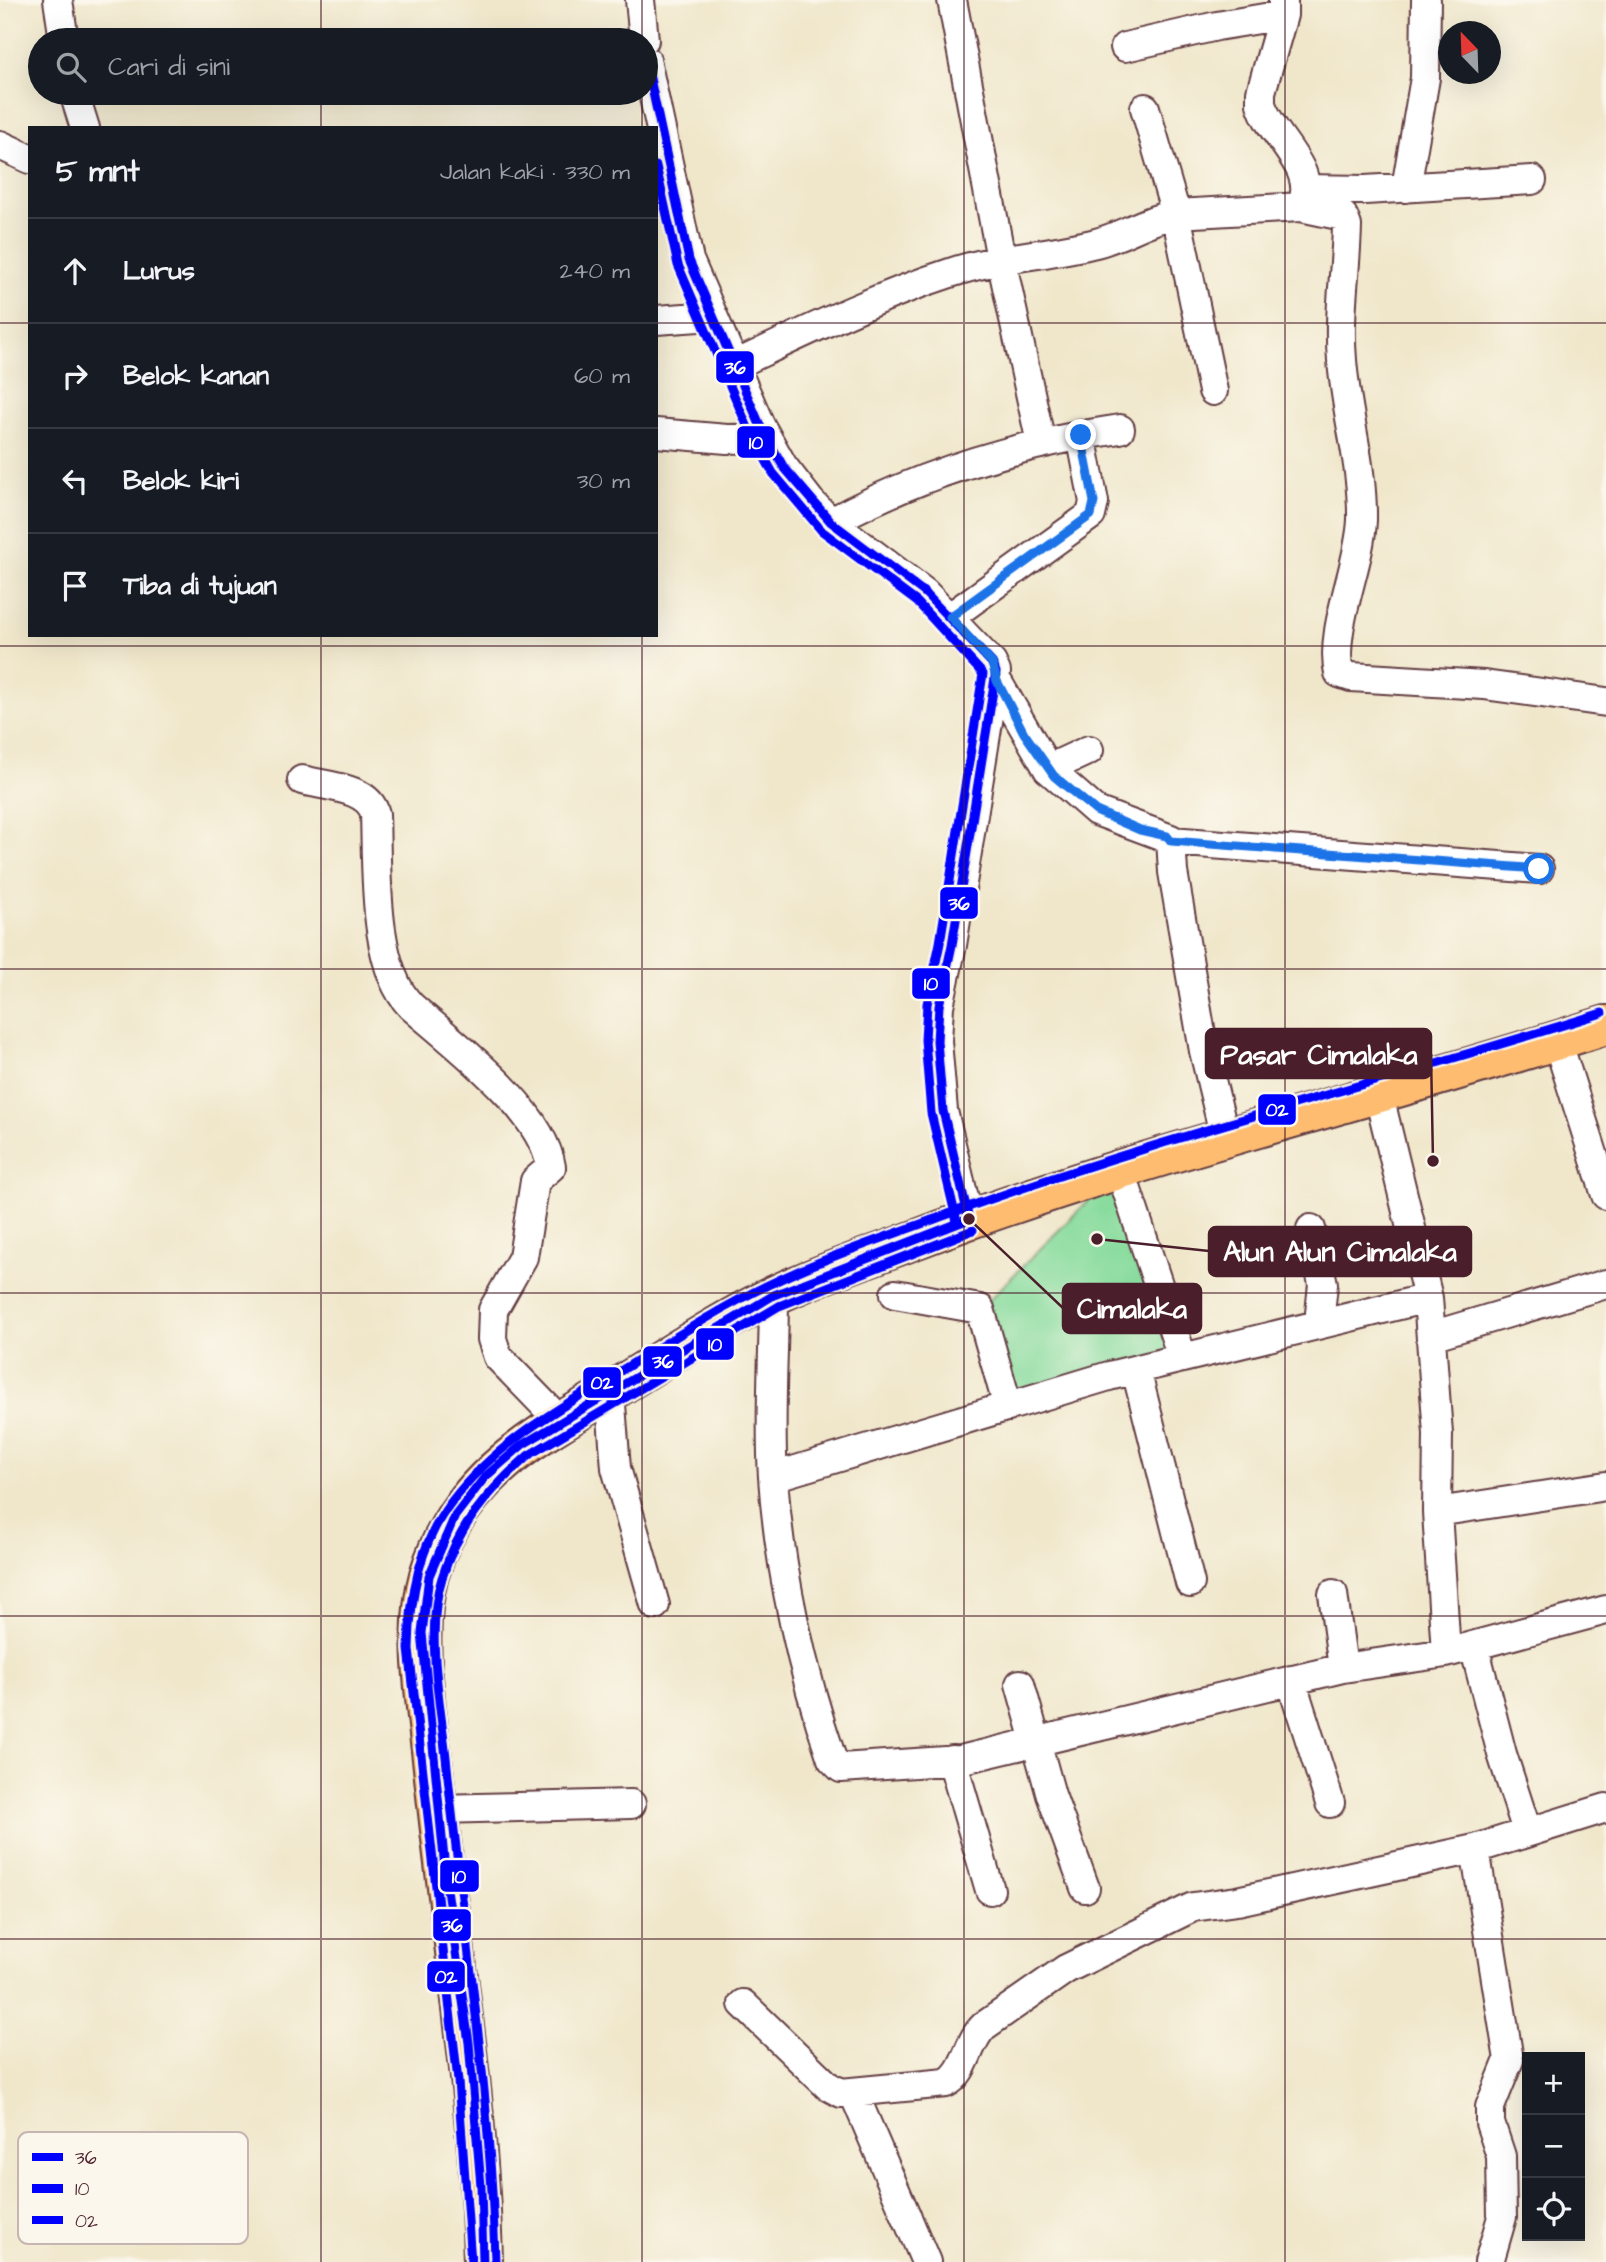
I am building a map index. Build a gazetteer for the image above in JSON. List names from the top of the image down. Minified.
{"places":["Pasar Cimalaka","Cimalaka","Alun Alun Cimalaka"],"lines":["transit line 36","transit line 10","transit line 02"],"legend":["36","10","02"],"north":"top left","page":{"search":"Cari di sini","heading":["5 mnt","Jalan kaki · 330 m"],"list":[["Lurus","240 m"],["Belok kanan","60 m"],["Belok kiri","30 m"],"Tiba di tujuan"],"map_buttons":["+","−"]}}
